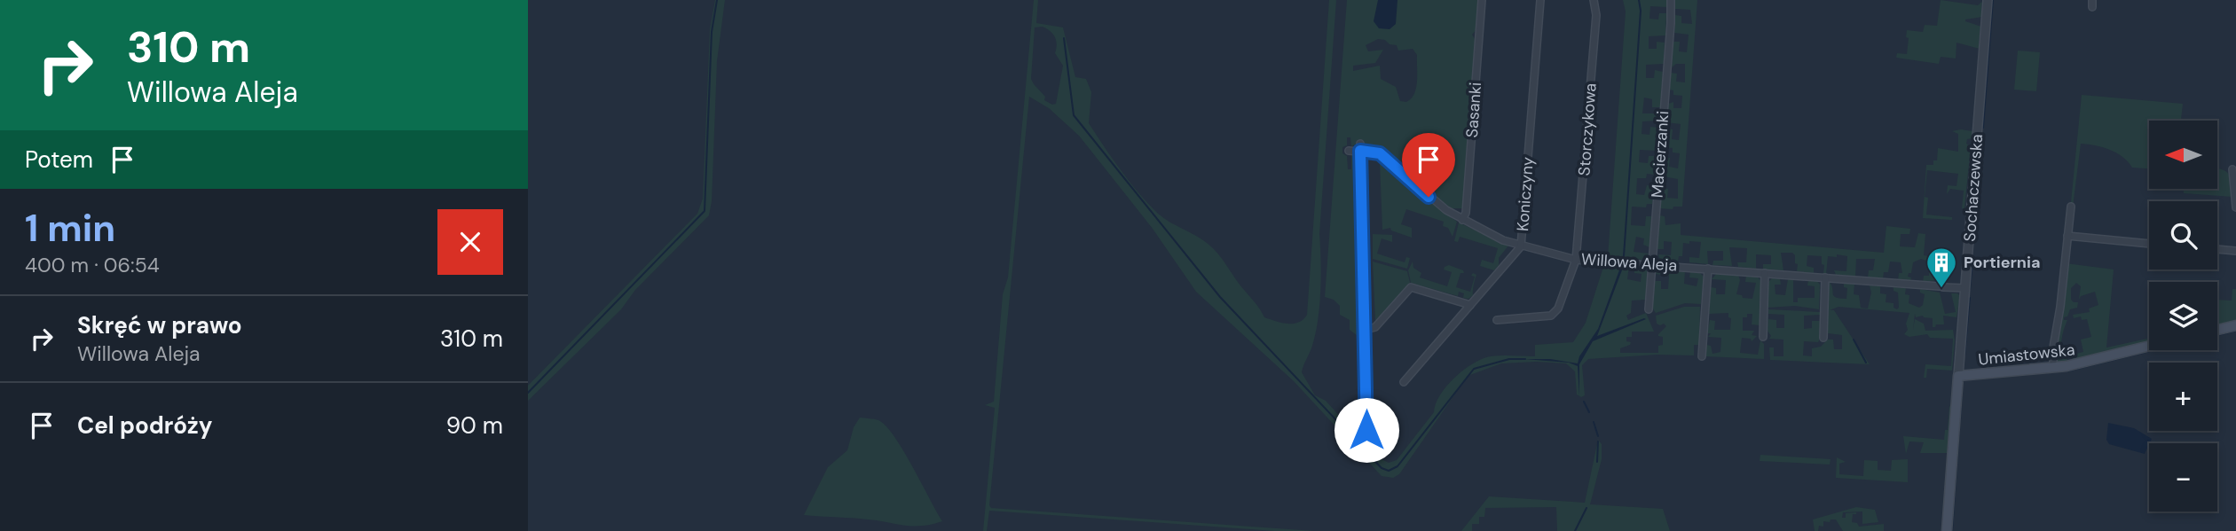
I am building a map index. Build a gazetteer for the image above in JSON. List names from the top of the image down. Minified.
{"streets":{"main road":["Umiastowska"],"street":["Sasanki","Storczykowa","Macierzanki","Sochaczewska","Koniczyny","Willowa Aleja"]},"crossings":[["Sasanki","Willowa Aleja"],["Storczykowa","Willowa Aleja"],["Macierzanki","Willowa Aleja"],["Sochaczewska","Willowa Aleja"],["Sochaczewska","Umiastowska"],["Koniczyny","Willowa Aleja"]],"places":{"building":["Portiernia"]},"north":"left","page":{"turn":["310 m","Willowa Aleja"],"map_buttons":["+","−"],"then":"Potem","heading":["1 min","400 m · 06:54"],"list":[{"name":"Skręć w prawo","note":"Willowa Aleja","value":"310 m"},{"name":"Cel podróży","value":"90 m"}]}}
